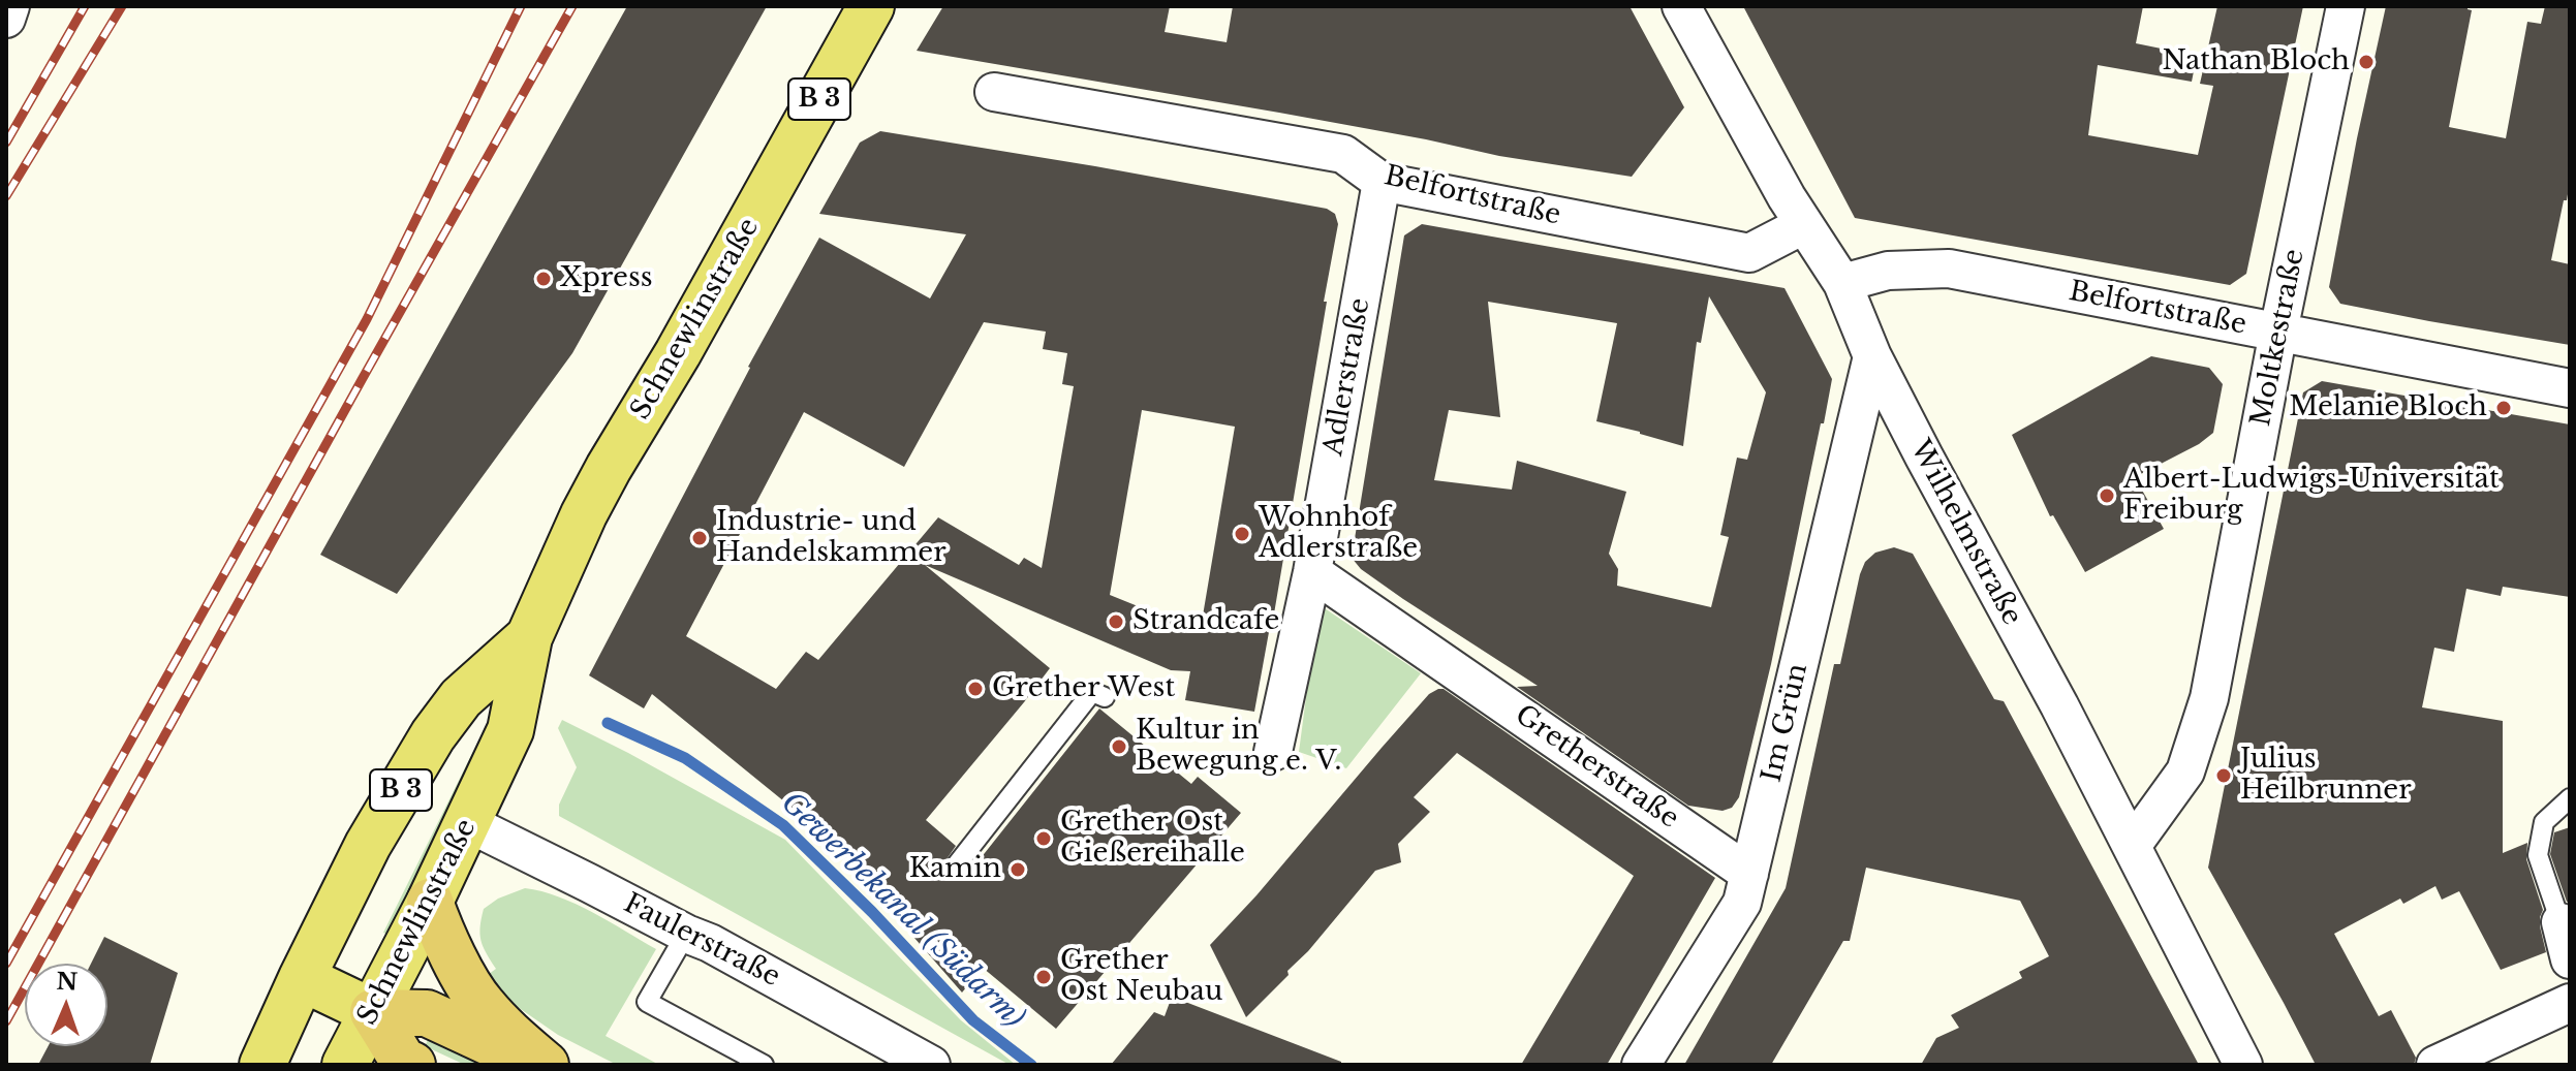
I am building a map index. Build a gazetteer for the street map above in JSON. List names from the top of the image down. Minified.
{"streets":{"main road":["B 3","Schnewlinstraße"],"street":["Belfortstraße","Moltkestraße","Adlerstraße","Wilhelmstraße","Im Grün","Gretherstraße","Faulerstraße"]},"crossings":[["Belfortstraße","Moltkestraße"],["Belfortstraße","Adlerstraße"],["Belfortstraße","Wilhelmstraße"],["Schnewlinstraße","Faulerstraße"],["Moltkestraße","Wilhelmstraße"],["Adlerstraße","Gretherstraße"],["Wilhelmstraße","Im Grün"],["Im Grün","Gretherstraße"]],"water":["Gewerbekanal (Südarm)"],"places":["Nathan Bloch","Xpress","Melanie Bloch","Albert-Ludwigs-Universität Freiburg","Wohnhof Adlerstraße","Industrie- und Handelskammer","Strandcafe","Grether West","Kultur in Bewegung e. V.","Julius Heilbrunner","Grether Ost Gießereihalle","Kamin","Grether Ost Neubau"],"north":"top"}
